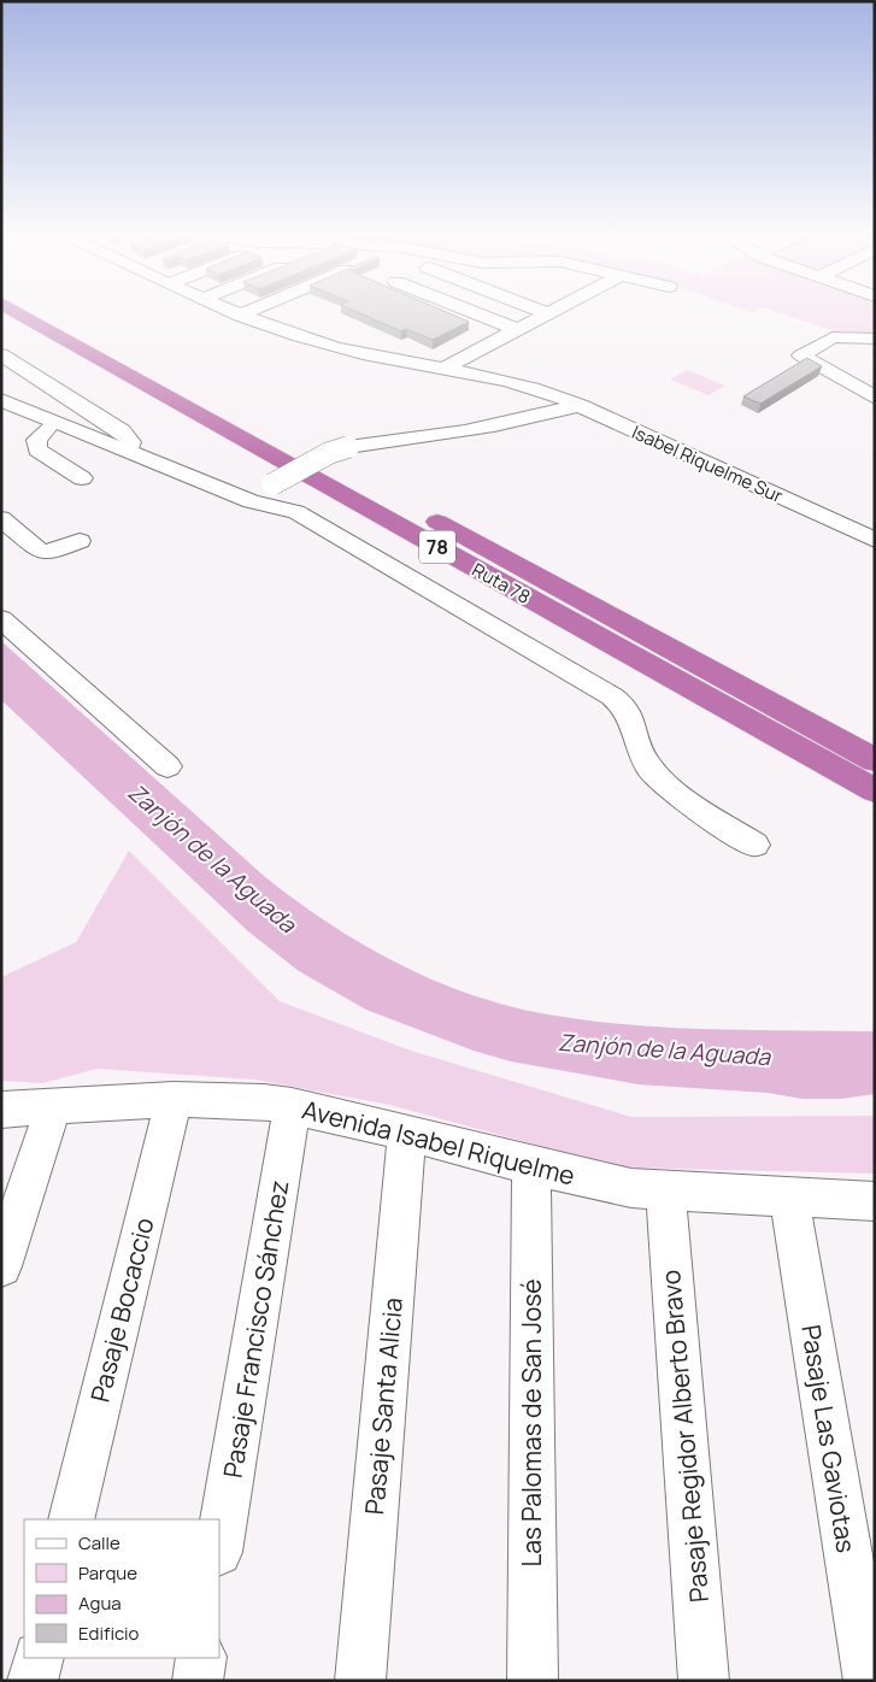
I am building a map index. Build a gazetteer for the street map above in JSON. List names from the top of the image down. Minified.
{"streets":{"highway":["78","Ruta 78"],"street":["Isabel Riquelme Sur","Avenida Isabel Riquelme","Pasaje Bocaccio","Pasaje Francisco Sánchez","Pasaje Santa Alicia","Las Palomas de San José","Pasaje Regidor Alberto Bravo","Pasaje Las Gaviotas"]},"crossings":[["Avenida Isabel Riquelme","Pasaje Bocaccio"],["Avenida Isabel Riquelme","Pasaje Francisco Sánchez"],["Avenida Isabel Riquelme","Pasaje Santa Alicia"],["Avenida Isabel Riquelme","Las Palomas de San José"],["Avenida Isabel Riquelme","Pasaje Regidor Alberto Bravo"],["Avenida Isabel Riquelme","Pasaje Las Gaviotas"]],"water":["Zanjón de la Aguada"],"legend":["Calle","Parque","Agua","Edificio"]}
